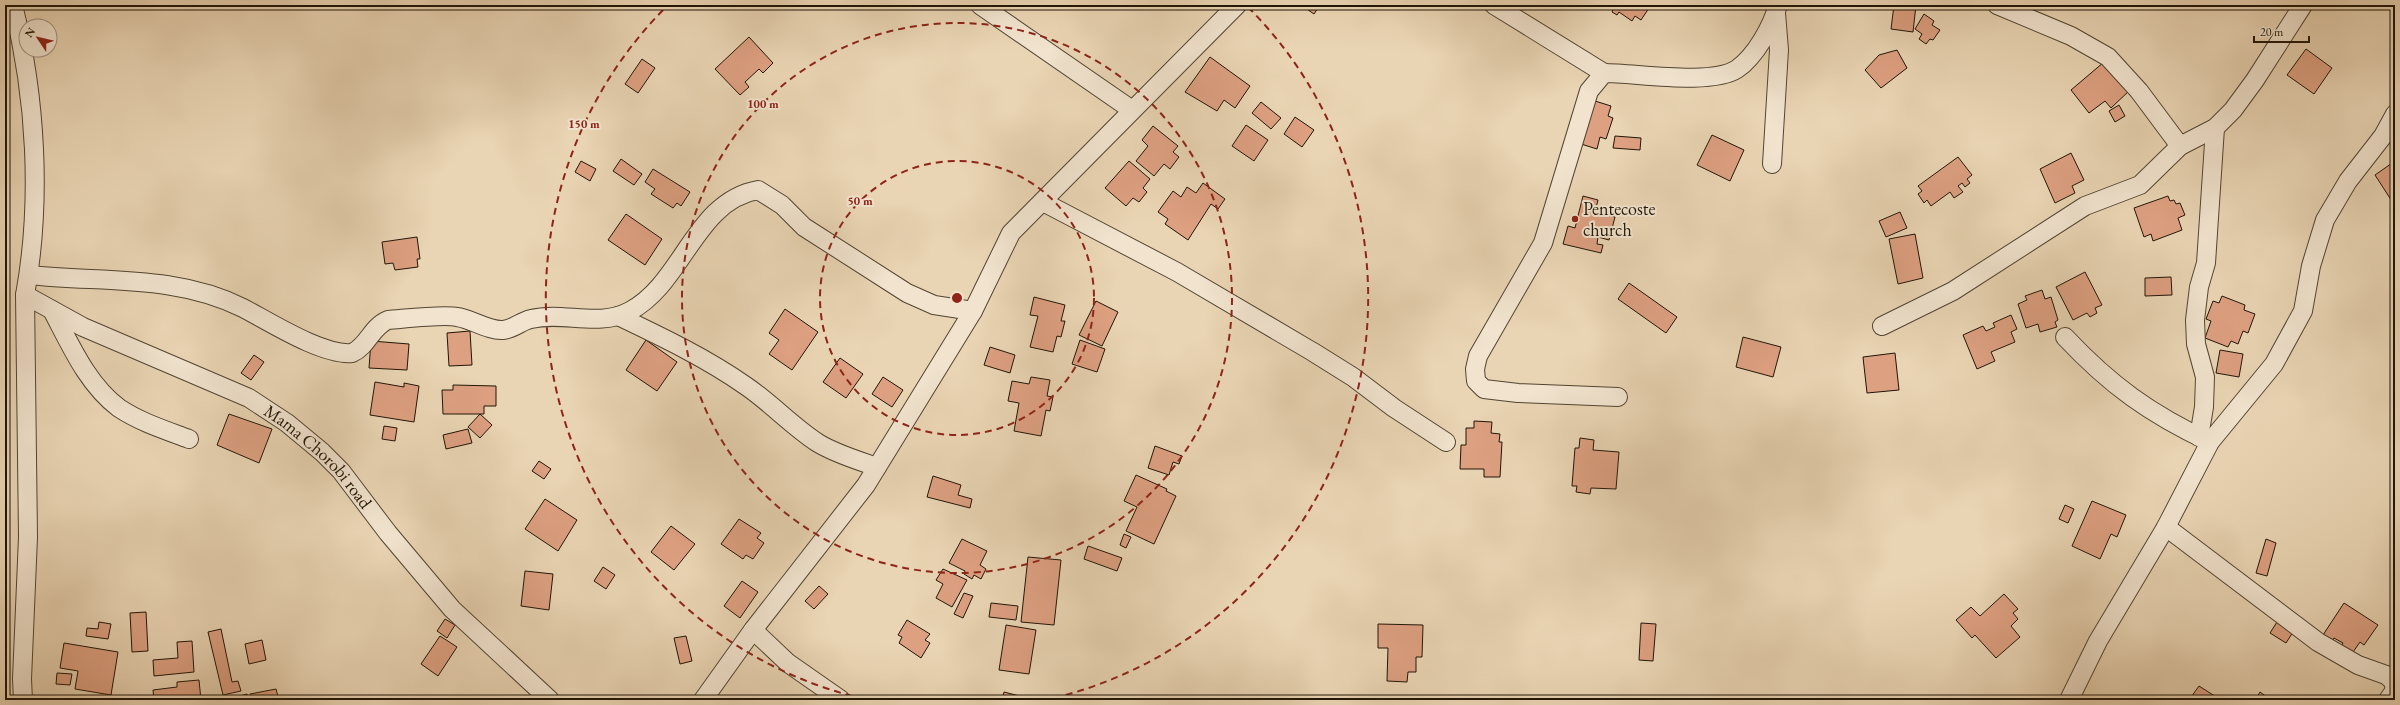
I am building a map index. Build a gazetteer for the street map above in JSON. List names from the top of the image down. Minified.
{"streets":{"street":["Mama Chorobi road"]},"places":["Pentecoste church"],"scale_bar":"20 m","north":"top left","rings":["100 m","150 m","50 m"]}
